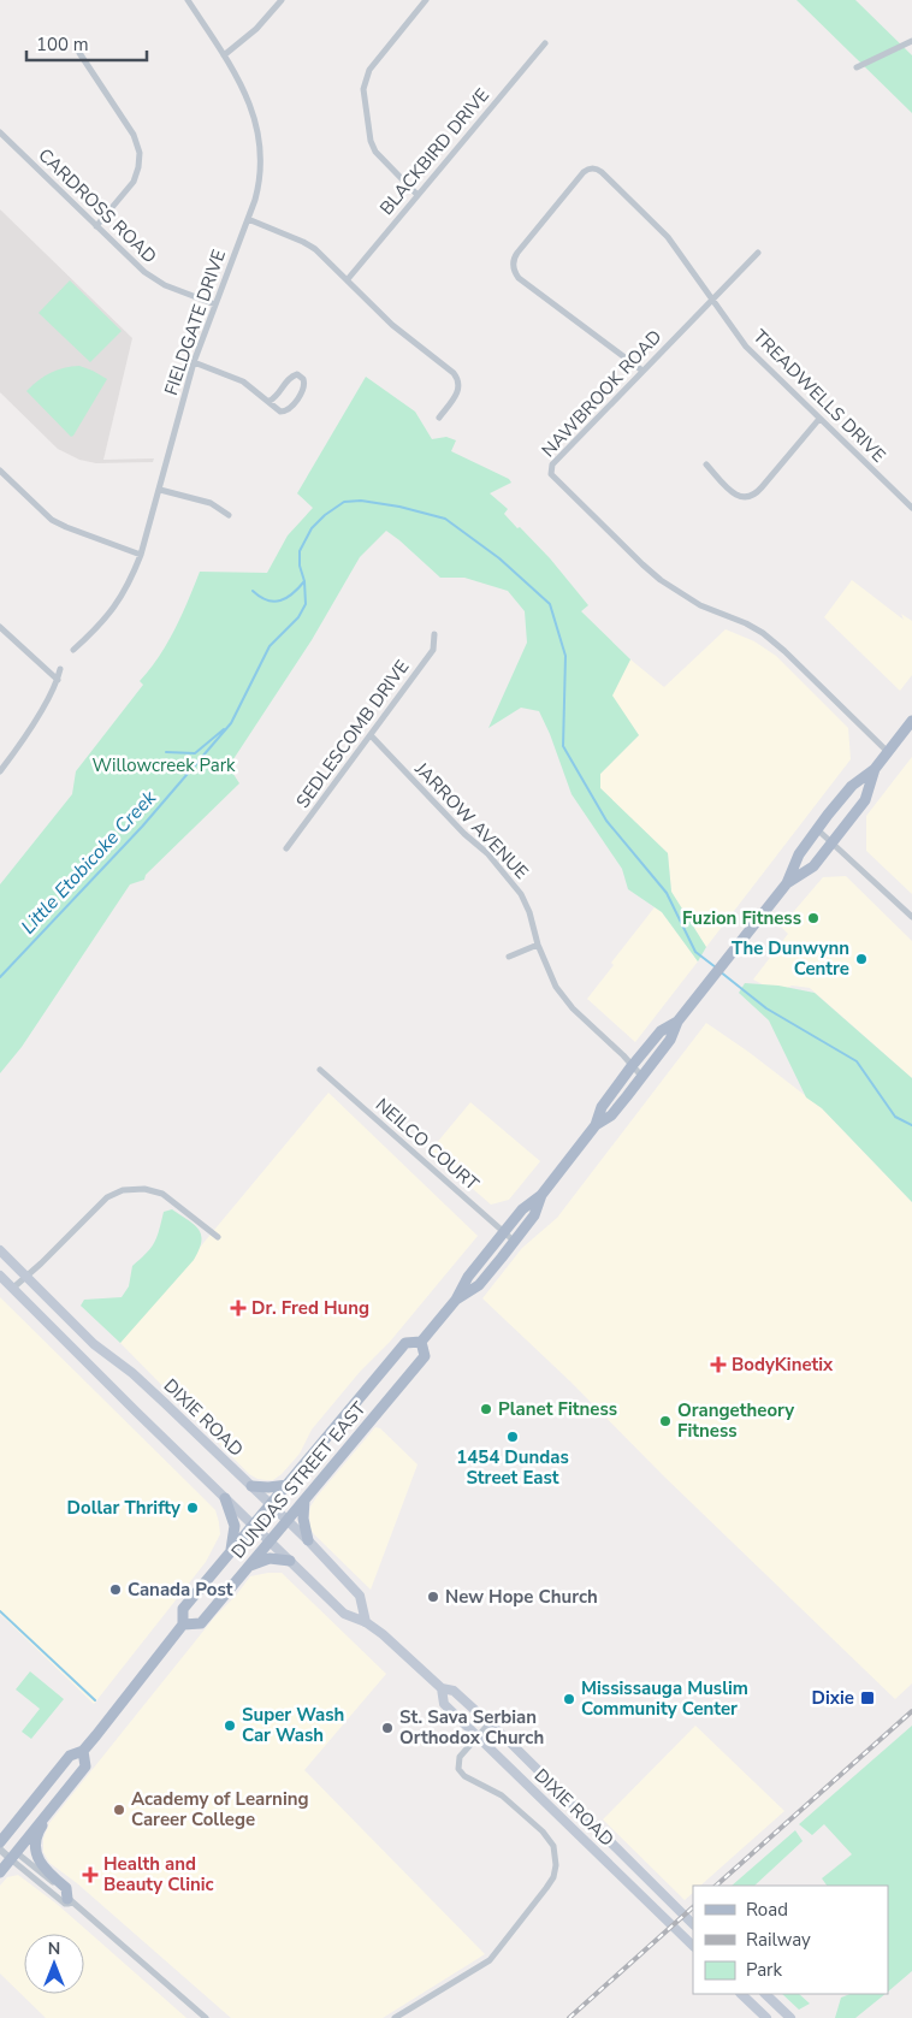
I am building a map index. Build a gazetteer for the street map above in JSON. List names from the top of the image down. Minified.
{"streets":{"main road":["DIXIE ROAD","DUNDAS STREET EAST"],"street":["BLACKBIRD DRIVE","CARDROSS ROAD","FIELDGATE DRIVE","NAWBROOK ROAD","TREADWELLS DRIVE","SEDLESCOMB DRIVE","JARROW AVENUE","NEILCO COURT"]},"crossings":[["CARDROSS ROAD","FIELDGATE DRIVE"],["NAWBROOK ROAD","TREADWELLS DRIVE"],["NAWBROOK ROAD","DUNDAS STREET EAST"],["SEDLESCOMB DRIVE","JARROW AVENUE"],["JARROW AVENUE","DUNDAS STREET EAST"],["NEILCO COURT","DUNDAS STREET EAST"],["DIXIE ROAD","DUNDAS STREET EAST"]],"water":["Little Etobicoke Creek"],"parks":["Willowcreek Park"],"places":{"other":["Fuzion Fitness","The Dunwynn Centre","Planet Fitness","Orangetheory Fitness","1454 Dundas Street East","Dollar Thrifty","Canada Post","New Hope Church","Mississauga Muslim Community Center","Super Wash Car Wash","St. Sava Serbian Orthodox Church","Academy of Learning Career College"],"health":["Dr. Fred Hung","BodyKinetix","Health and Beauty Clinic"],"transit":["Dixie"]},"legend":["Road","Railway","Park"],"scale_bar":"100 m","north":"top"}
